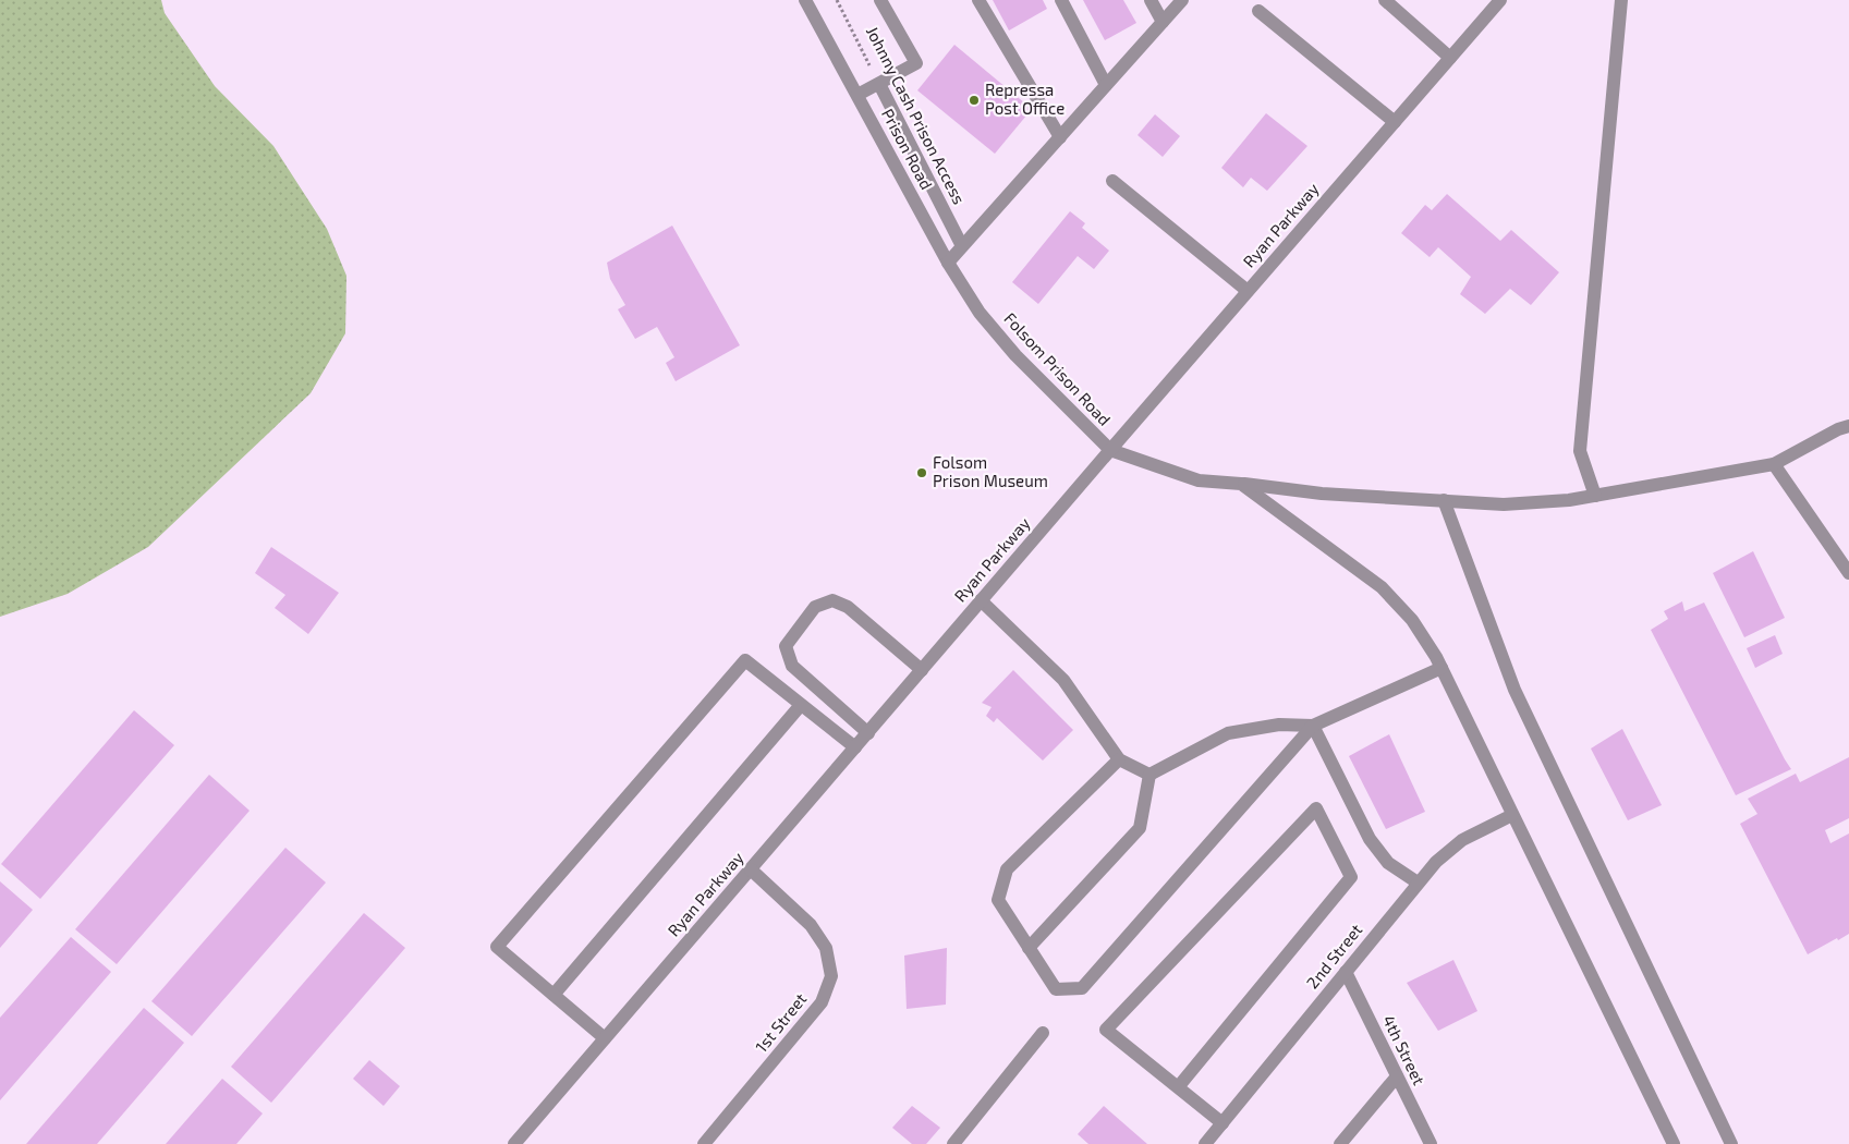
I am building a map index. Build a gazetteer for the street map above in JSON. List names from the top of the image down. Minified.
{"streets":{"street":["Johnny Cash Prison Access","Prison Road","Ryan Parkway","Folsom Prison Road","2nd Street","1st Street","4th Street"]},"crossings":[["Prison Road","Folsom Prison Road"],["Ryan Parkway","Folsom Prison Road"],["Ryan Parkway","1st Street"],["2nd Street","4th Street"]],"places":["Repressa Post Office","Folsom Prison Museum"]}
